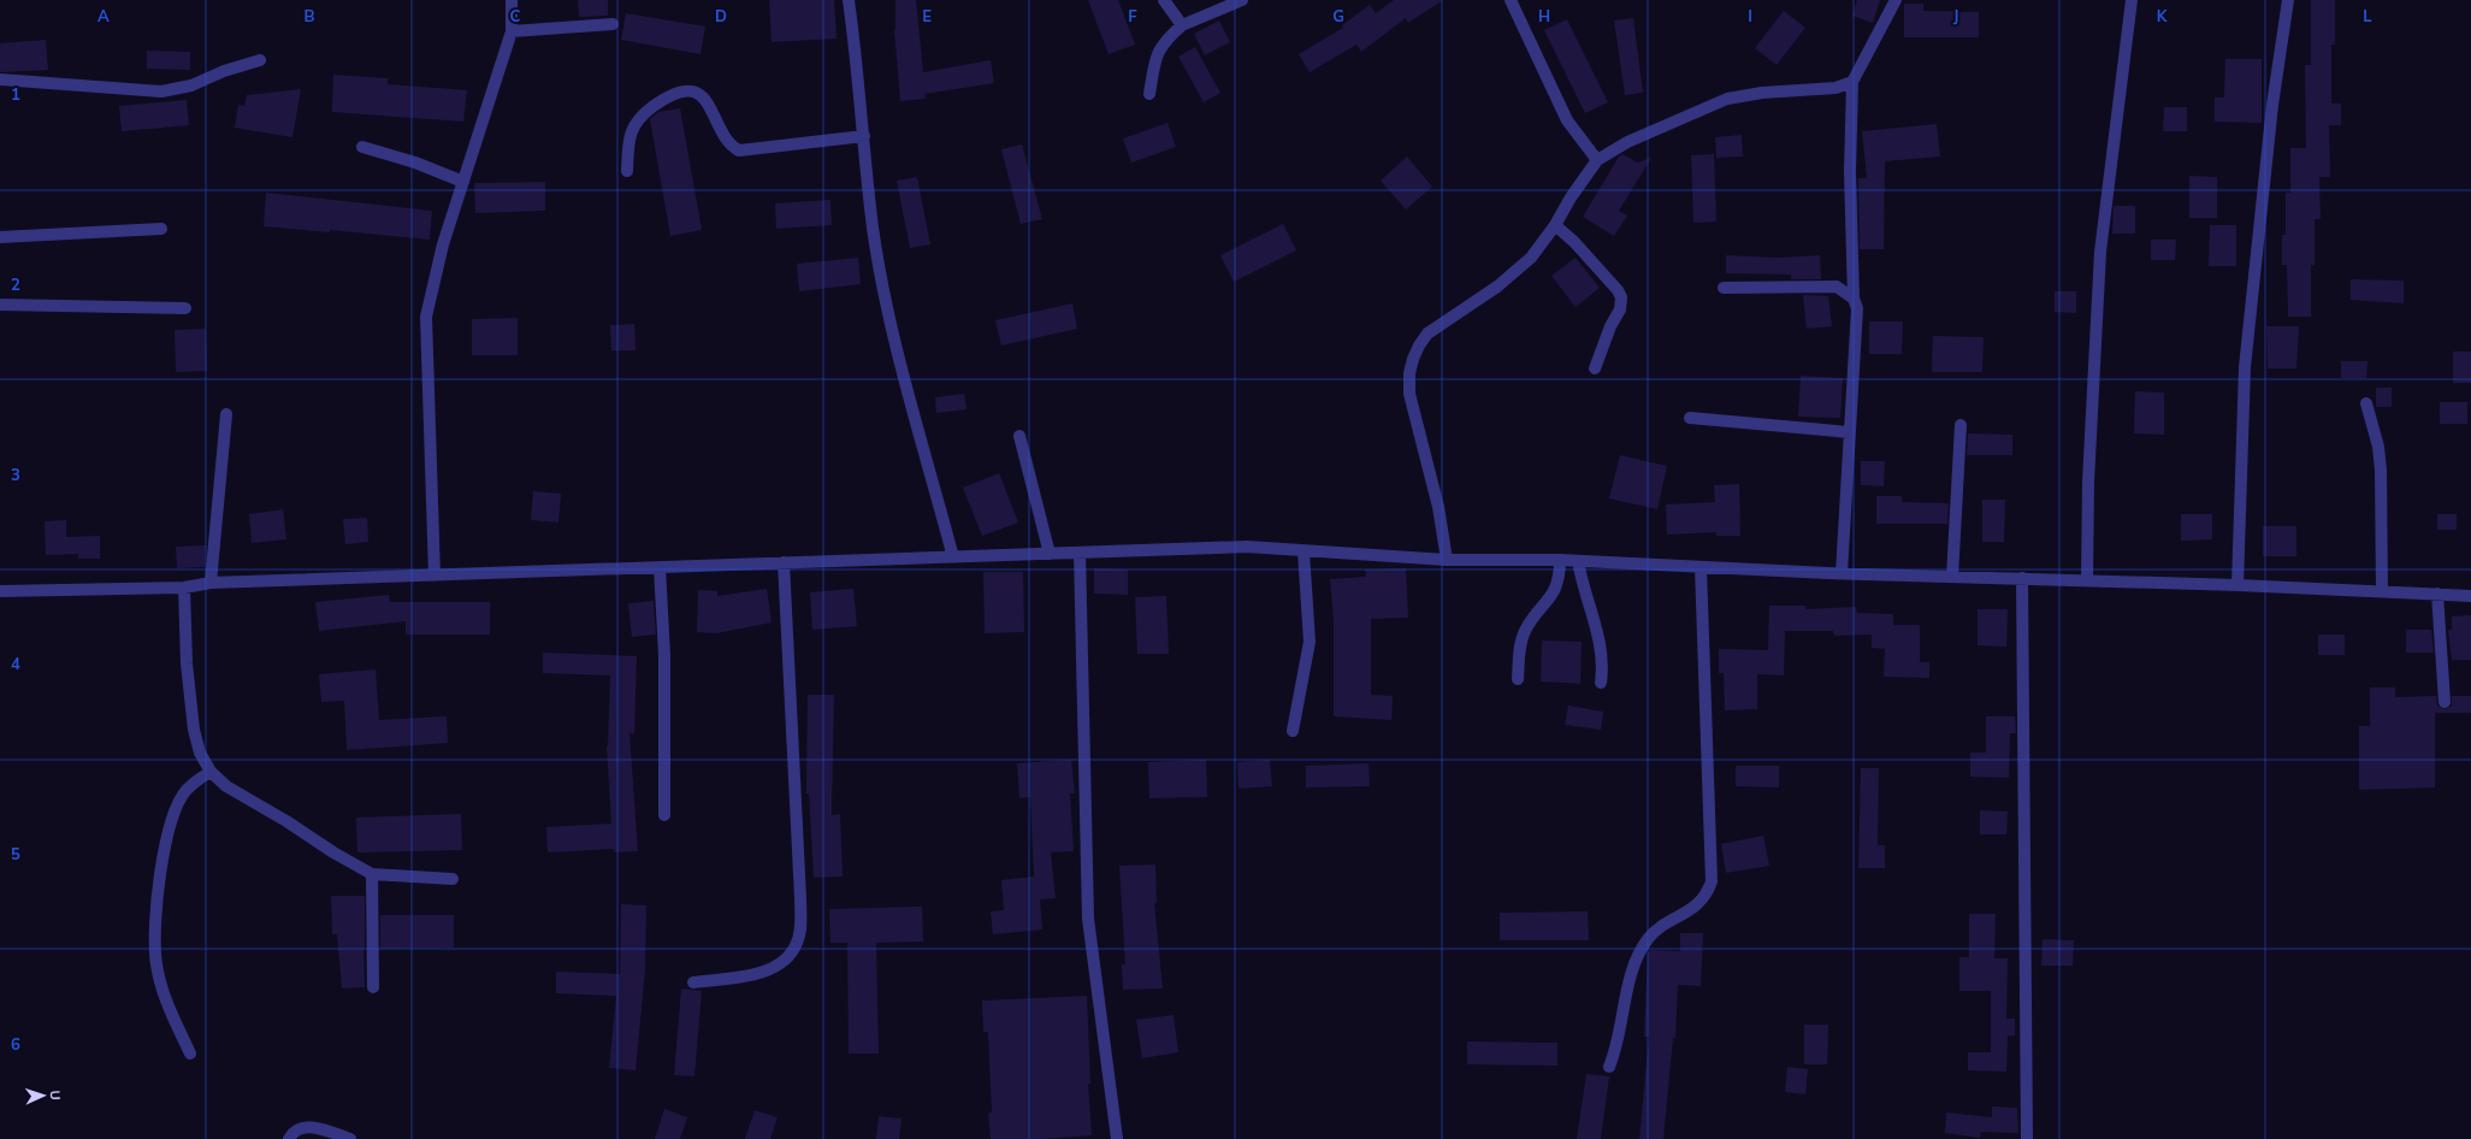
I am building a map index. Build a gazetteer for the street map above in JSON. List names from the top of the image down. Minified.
{"north":"right","grid":{"columns":["A","B","C","D","E","F","G","H","I","J","K","L"],"rows":["1","2","3","4","5","6"]}}
